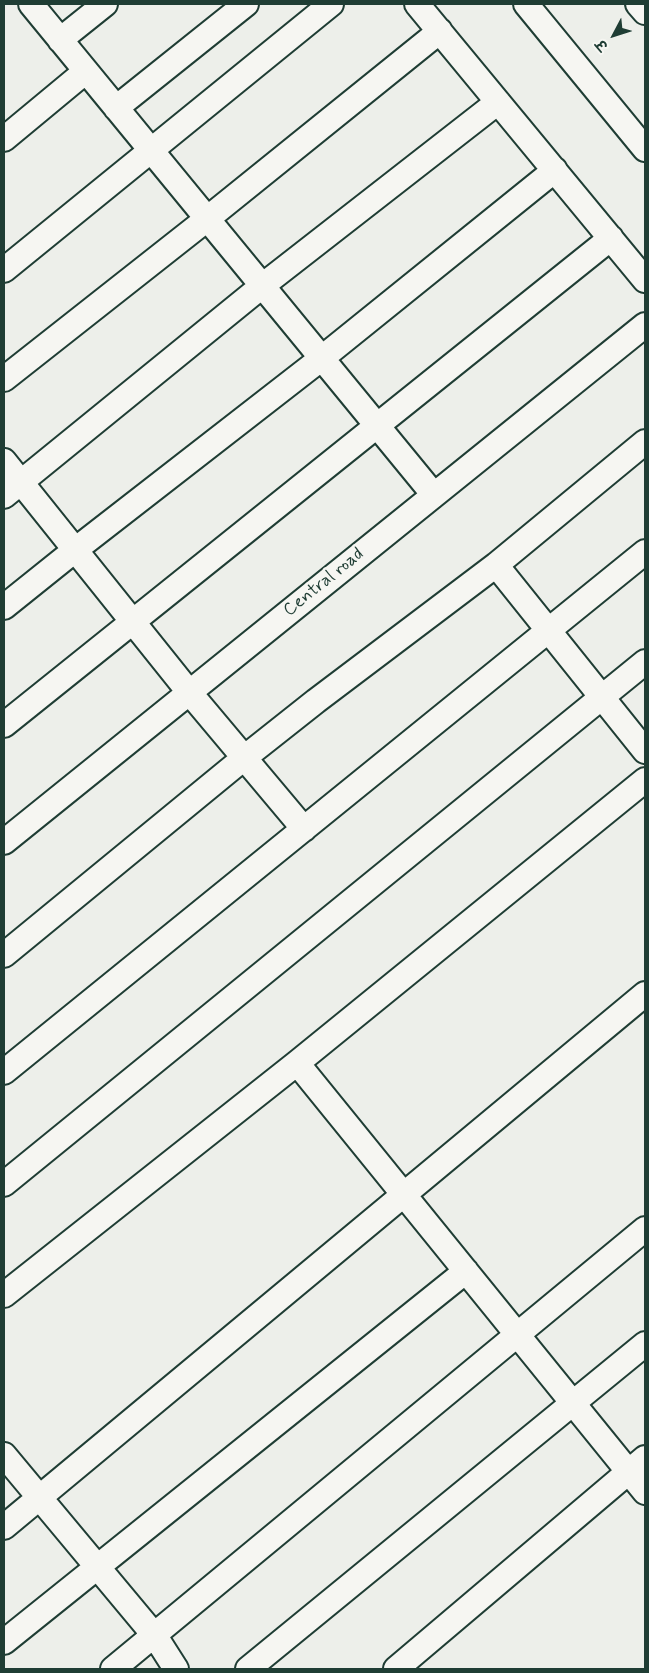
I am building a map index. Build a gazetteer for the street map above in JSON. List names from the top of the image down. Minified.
{"streets":{"street":["Central road"]},"north":"bottom left"}
